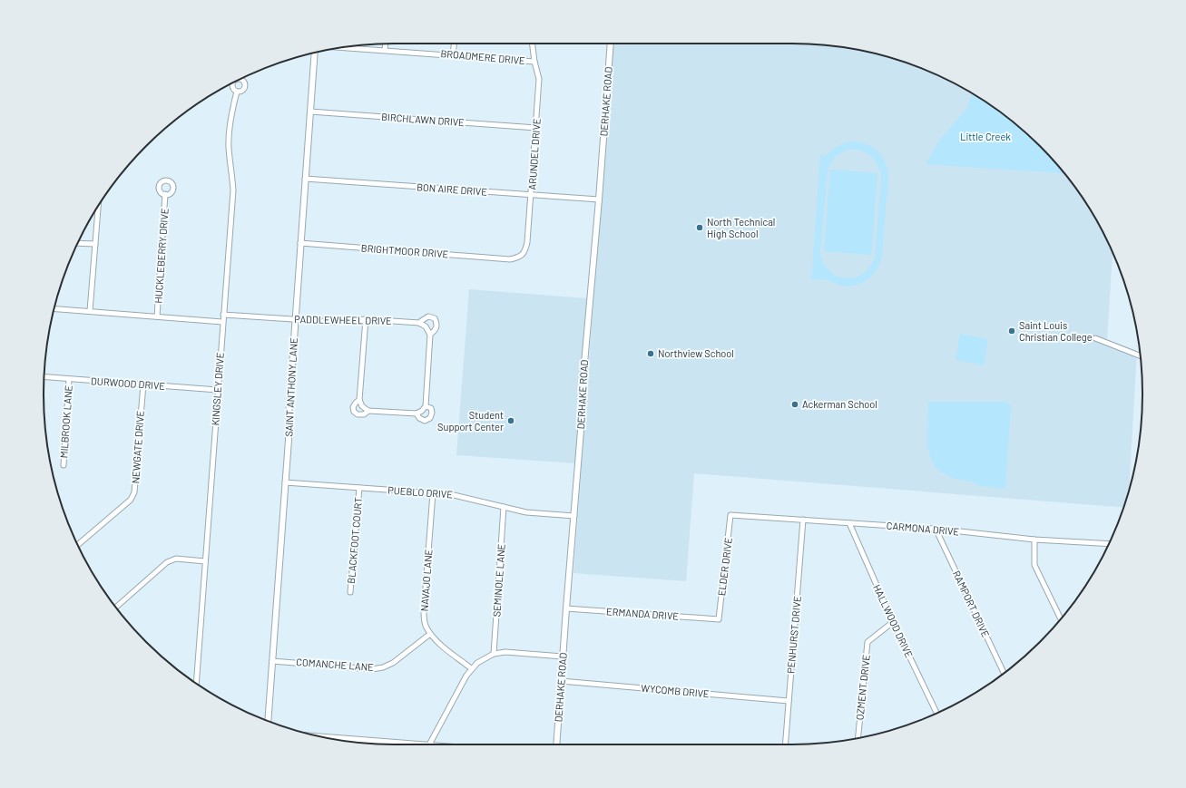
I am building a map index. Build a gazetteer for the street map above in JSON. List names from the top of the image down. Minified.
{"streets":{"street":["BROADMERE DRIVE","DERHAKE ROAD","BIRCHLAWN DRIVE","ARUNDEL DRIVE","BON AIRE DRIVE","BRIGHTMOOR DRIVE","HUCKLEBERRY DRIVE","PADDLEWHEEL DRIVE","DURWOOD DRIVE","SAINT ANTHONY LANE","KINGSLEY DRIVE","MILBROOK LANE","NEWGATE DRIVE","PUEBLO DRIVE","CARMONA DRIVE","BLACKFOOT COURT","ELDER DRIVE","NAVAJO LANE","SEMINOLE LANE","RAMPORT DRIVE","ERMANDA DRIVE","HALLWOOD DRIVE","PENHURST DRIVE","COMANCHE LANE","OZMENT DRIVE","WYCOMB DRIVE"]},"crossings":[["BROADMERE DRIVE","ARUNDEL DRIVE"],["DERHAKE ROAD","BON AIRE DRIVE"],["DERHAKE ROAD","PUEBLO DRIVE"],["DERHAKE ROAD","ERMANDA DRIVE"],["DERHAKE ROAD","WYCOMB DRIVE"],["BIRCHLAWN DRIVE","ARUNDEL DRIVE"],["BIRCHLAWN DRIVE","SAINT ANTHONY LANE"],["ARUNDEL DRIVE","BON AIRE DRIVE"],["ARUNDEL DRIVE","BRIGHTMOOR DRIVE"],["BON AIRE DRIVE","SAINT ANTHONY LANE"],["BRIGHTMOOR DRIVE","SAINT ANTHONY LANE"],["PADDLEWHEEL DRIVE","SAINT ANTHONY LANE"],["PADDLEWHEEL DRIVE","KINGSLEY DRIVE"],["DURWOOD DRIVE","KINGSLEY DRIVE"],["DURWOOD DRIVE","MILBROOK LANE"],["DURWOOD DRIVE","NEWGATE DRIVE"],["SAINT ANTHONY LANE","PUEBLO DRIVE"],["SAINT ANTHONY LANE","COMANCHE LANE"],["PUEBLO DRIVE","BLACKFOOT COURT"],["PUEBLO DRIVE","NAVAJO LANE"],["PUEBLO DRIVE","SEMINOLE LANE"],["CARMONA DRIVE","ELDER DRIVE"],["CARMONA DRIVE","RAMPORT DRIVE"],["CARMONA DRIVE","HALLWOOD DRIVE"],["CARMONA DRIVE","PENHURST DRIVE"],["ELDER DRIVE","ERMANDA DRIVE"],["NAVAJO LANE","COMANCHE LANE"],["HALLWOOD DRIVE","OZMENT DRIVE"],["PENHURST DRIVE","WYCOMB DRIVE"]],"parks":["Little Creek"],"places":["North Technical High School","Saint Louis Christian College","Northview School","Ackerman School","Student Support Center"]}
